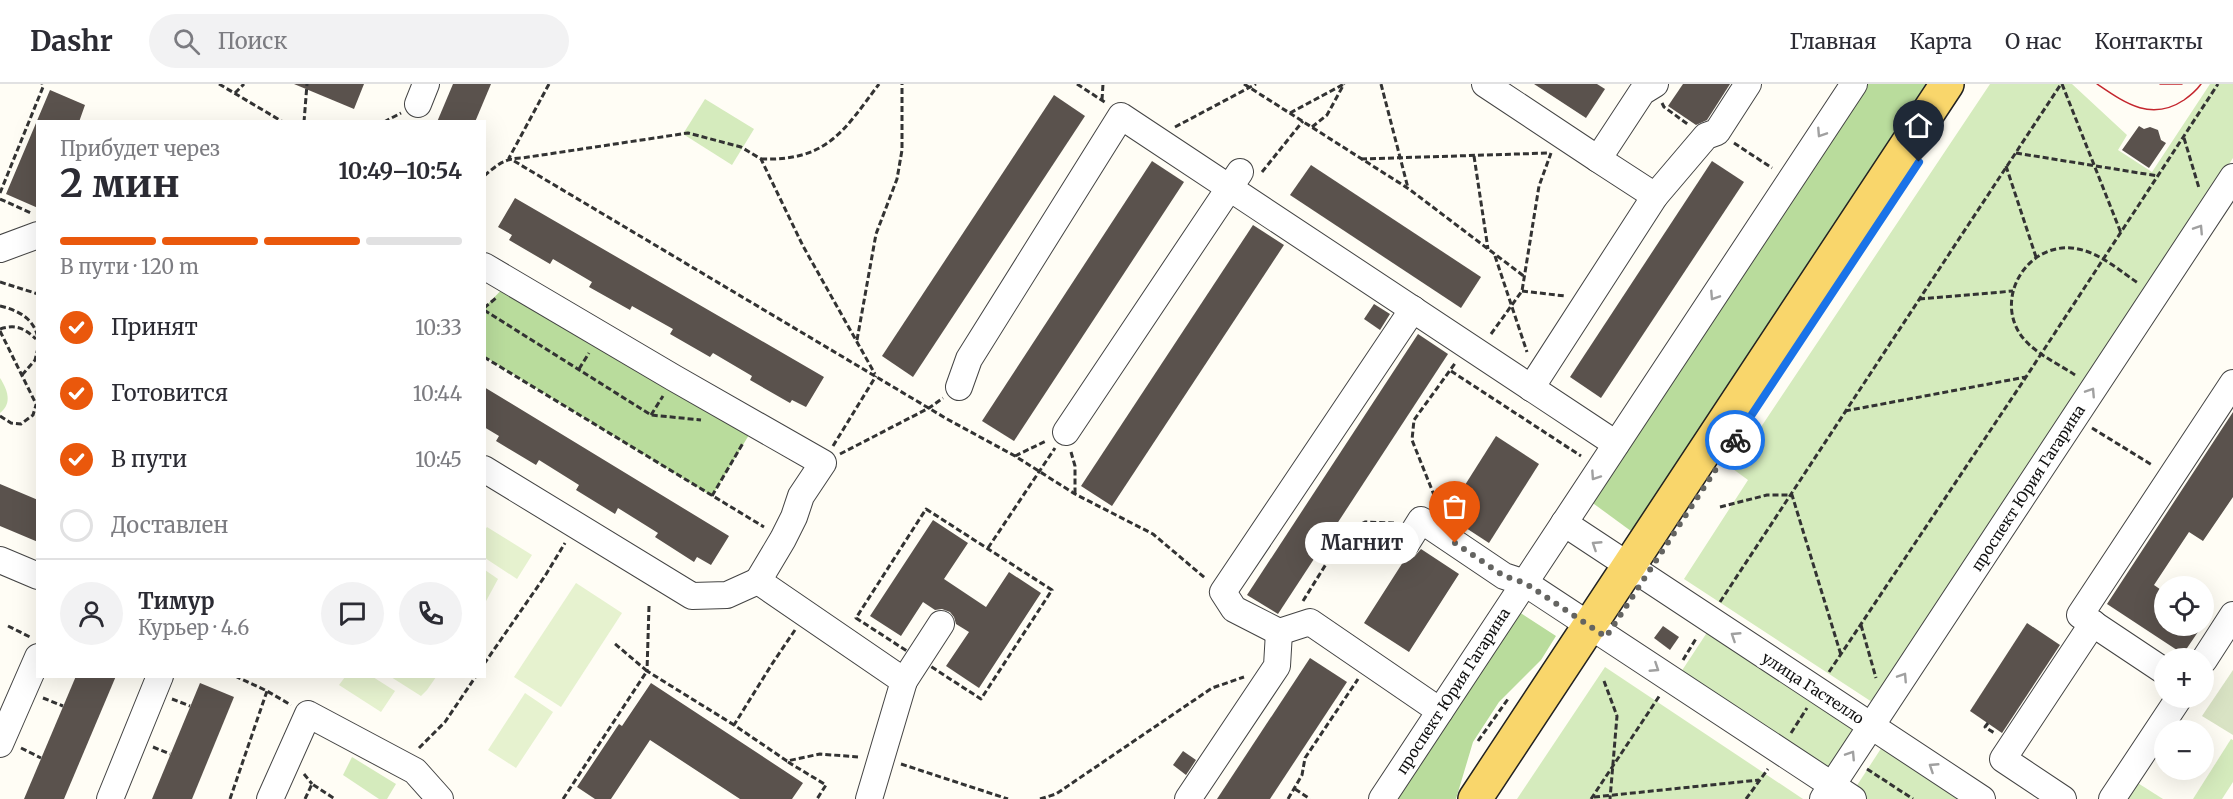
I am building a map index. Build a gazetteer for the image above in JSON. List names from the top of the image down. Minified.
{"streets":{"street":["проспект Юрия Гагарина","улица Гастелло"]},"crossings":[["проспект Юрия Гагарина","улица Гастелло"]],"places":["Магнит"],"page":{"header":"Dashr","search":"Поиск","nav":["Главная","Карта","О нас","Контакты"],"heading":["2 мин","Прибудет через","10:49–10:54"],"panel":["Тимур","Курьер · 4.6"],"bar":"В пути · 120 m","list":[["Принят","10:33"],["Готовится","10:44"],["В пути","10:45"],"Доставлен"],"bubble":"Магнит","map_buttons":["+","−"]}}
